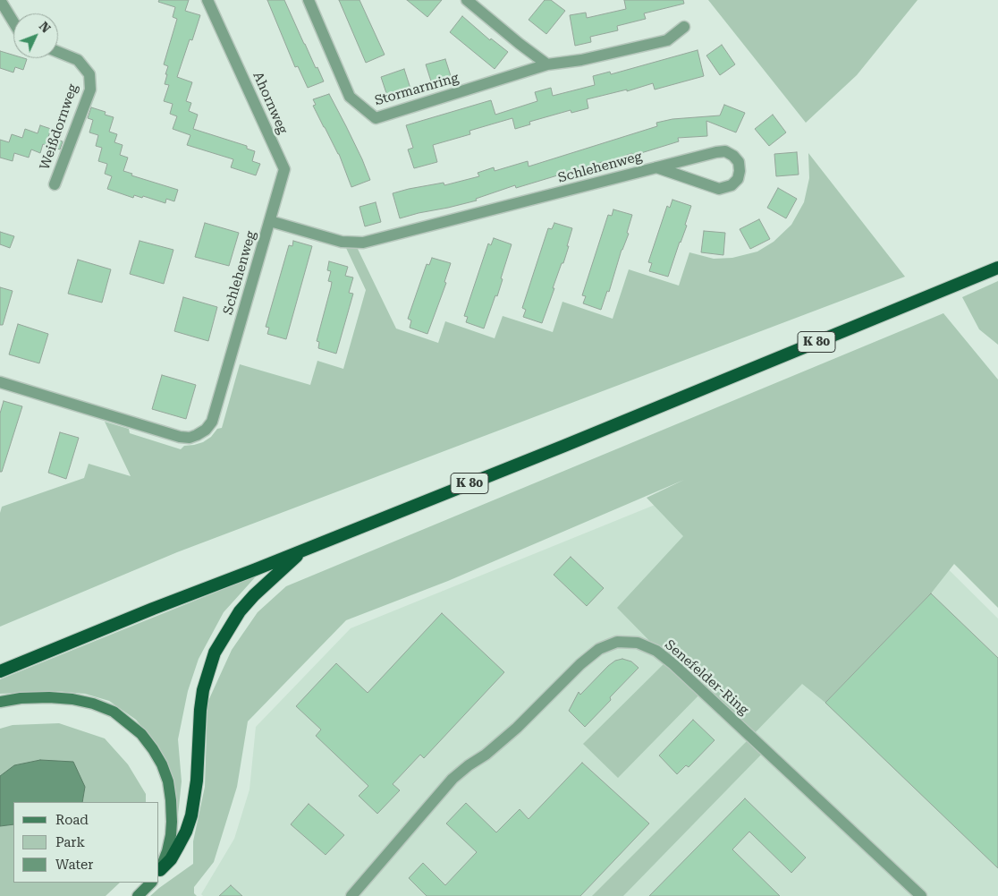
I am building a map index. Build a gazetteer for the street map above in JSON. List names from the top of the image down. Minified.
{"streets":{"highway":["K 80"],"street":["Stormarnring","Ahornweg","Weißdornweg","Schlehenweg","Senefelder-Ring"]},"crossings":[["Ahornweg","Schlehenweg"]],"legend":["Road","Park","Water"],"north":"top right"}
